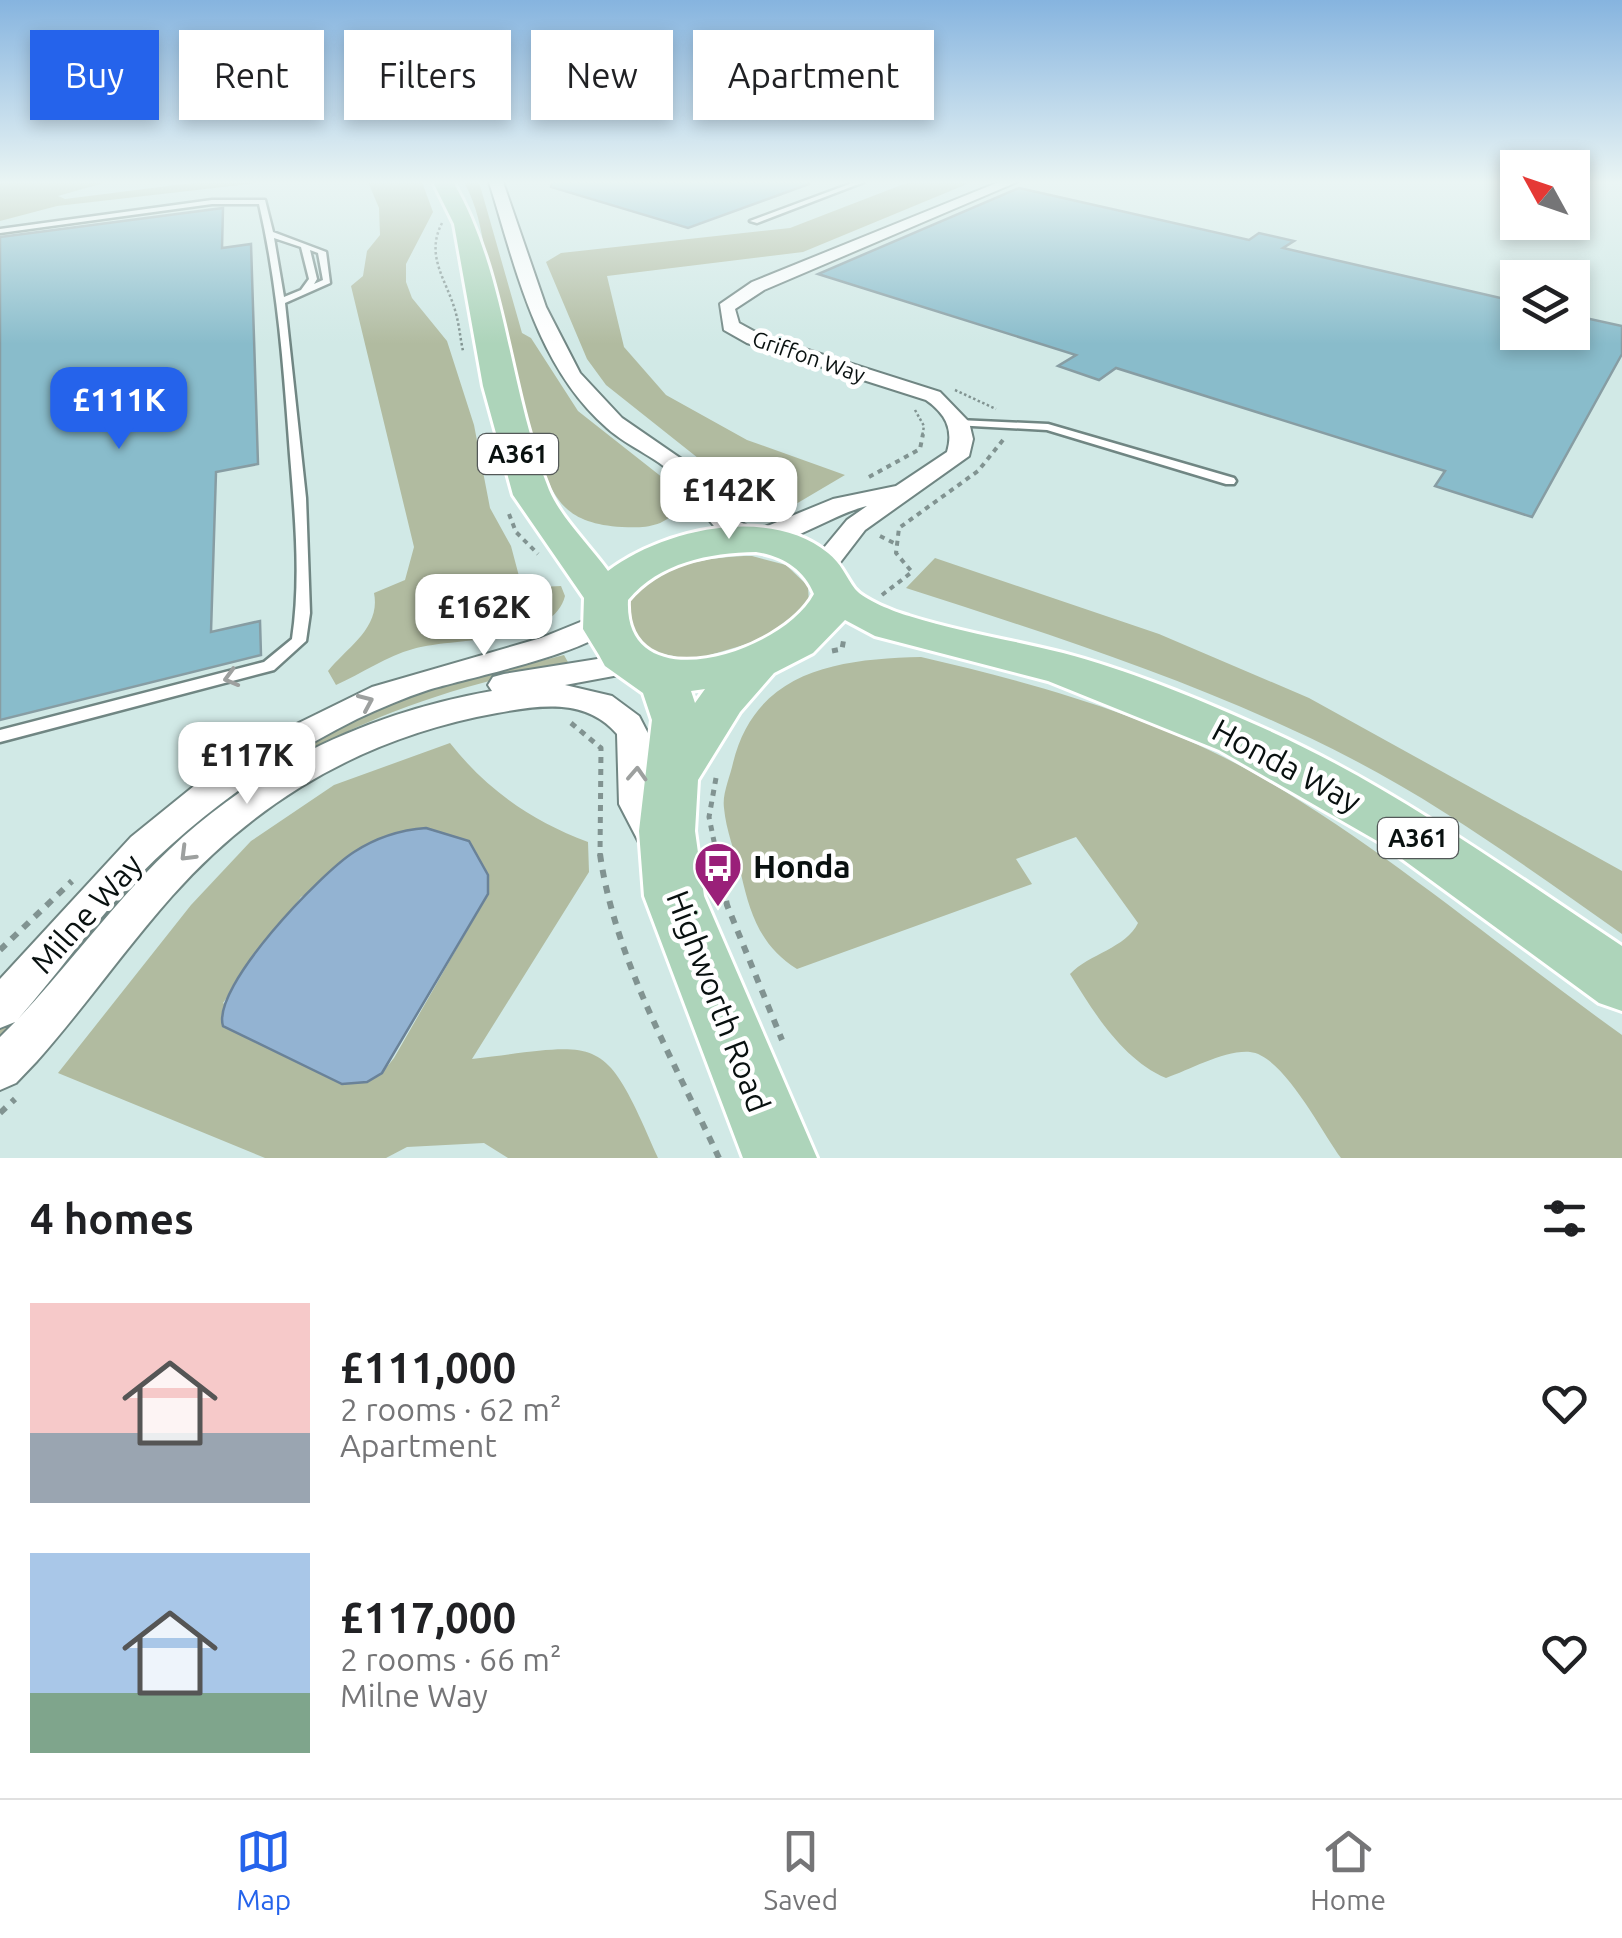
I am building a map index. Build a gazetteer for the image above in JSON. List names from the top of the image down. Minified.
{"streets":{"main road":["A361","Honda Way","Highworth Road"],"street":["Griffon Way","Milne Way"]},"crossings":[["A361","Honda Way"],["A361","Milne Way"],["A361","Highworth Road"],["Honda Way","Milne Way"],["Honda Way","Highworth Road"],["Milne Way","Highworth Road"]],"places":{"bus stop":["Honda"]},"north":"top left","page":{"chip":["Buy","Rent","Filters","New","Apartment"],"price":["£111K","£142K","£162K","£117K"],"heading":"4 homes","list":[{"name":"£111,000","note":"2 rooms · 62 m² · Apartment"},{"name":"£117,000","note":"2 rooms · 66 m² · Milne Way"}],"tabs":["Map","Saved","Home"]}}
